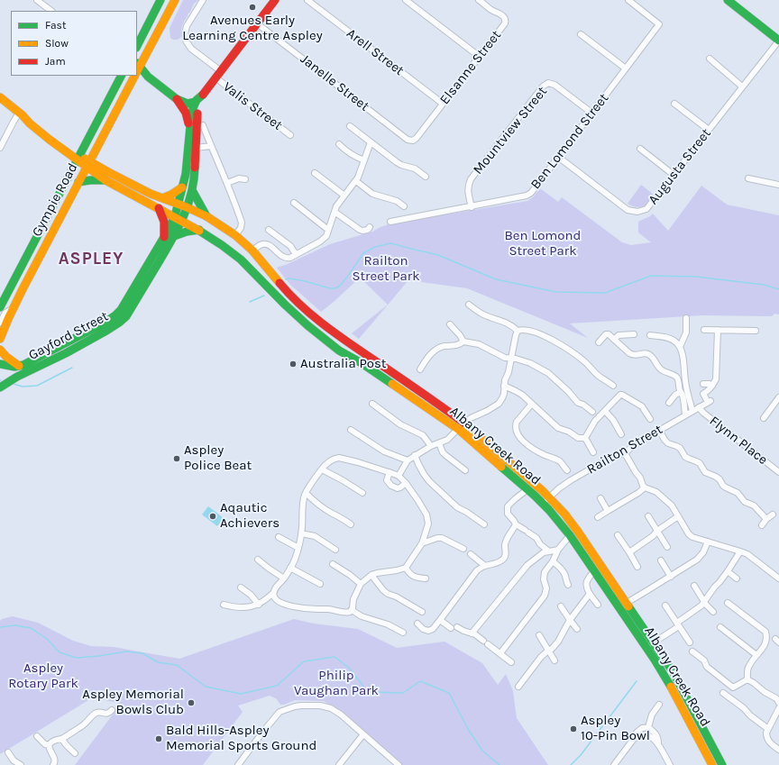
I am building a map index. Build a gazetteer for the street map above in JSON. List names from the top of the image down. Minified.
{"streets":{"main road":["Gympie Road","Gayford Street","Albany Creek Road"],"street":["Arell Street","Elsanne Street","Janelle Street","Valis Street","Mountview Street","Ben Lomond Street","Augusta Street","Flynn Place","Railton Street"]},"crossings":[["Arell Street","Elsanne Street"],["Elsanne Street","Janelle Street"],["Mountview Street","Ben Lomond Street"],["Ben Lomond Street","Augusta Street"],["Gympie Road","Albany Creek Road"],["Gayford Street","Albany Creek Road"],["Flynn Place","Railton Street"],["Albany Creek Road","Railton Street"]],"districts":["ASPLEY"],"parks":["Ben Lomond Street Park","Railton Street Park","Aspley Rotary Park","Philip Vaughan Park"],"places":["Avenues Early Learning Centre Aspley","Australia Post","Aspley Police Beat","Aqautic Achievers","Aspley Memorial Bowls Club","Aspley 10-Pin Bowl","Bald Hills-Aspley Memorial Sports Ground"],"legend":["Fast","Slow","Jam"]}
